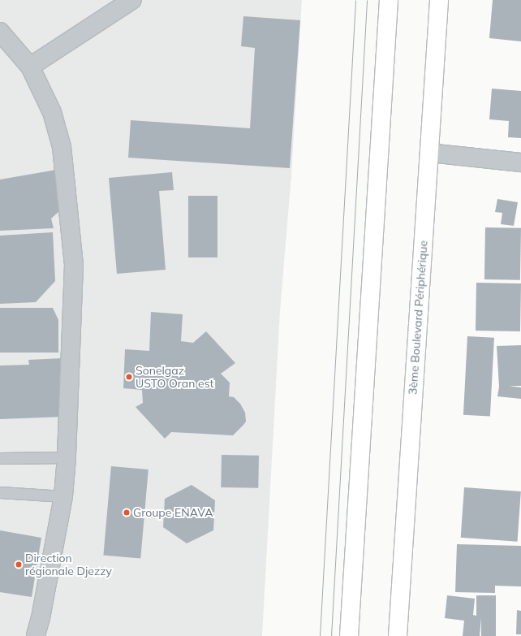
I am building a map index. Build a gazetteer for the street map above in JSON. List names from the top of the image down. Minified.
{"streets":{"highway":["3ème Boulevard Périphérique"]},"places":["Sonelgaz USTO Oran est","Groupe ENAVA","Direction régionale Djezzy"]}
